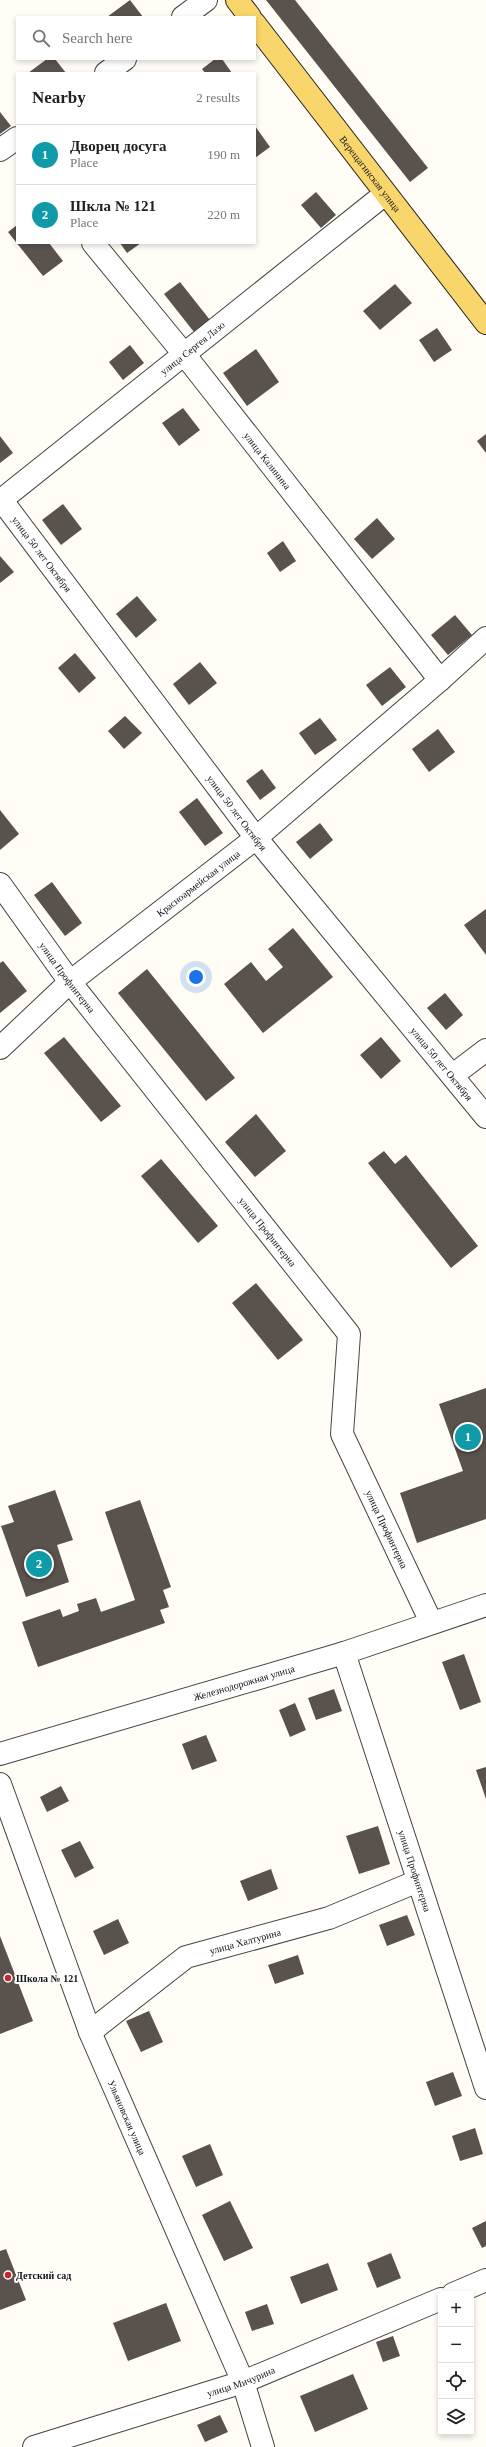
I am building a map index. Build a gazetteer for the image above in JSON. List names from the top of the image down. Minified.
{"streets":{"main road":["Верещагинская улица"],"street":["улица Сергея Лазо","улица Калинина","улица 50 лет Октября","Красноармейская улица","улица Профинтерна","Железнодорожная улица","улица Халтурина","Ульяновская улица","улица Мичурина"]},"crossings":[["Верещагинская улица","улица Сергея Лазо"],["улица Сергея Лазо","улица Калинина"],["улица Сергея Лазо","улица 50 лет Октября"],["улица Калинина","Красноармейская улица"],["улица 50 лет Октября","Красноармейская улица"],["Красноармейская улица","улица Профинтерна"],["улица Профинтерна","Железнодорожная улица"],["улица Профинтерна","улица Халтурина"],["улица Халтурина","Ульяновская улица"],["Ульяновская улица","улица Мичурина"]],"places":["Школа № 121","Детский сад"],"page":{"search":"Search here","heading":["Nearby","2 results"],"list":[{"mark":"1","name":"Дворец досуга","note":"Place","value":"190 m"},{"mark":"2","name":"Шкла № 121","note":"Place","value":"220 m"}],"pins":["1","2"],"map_buttons":["+","−"]}}
